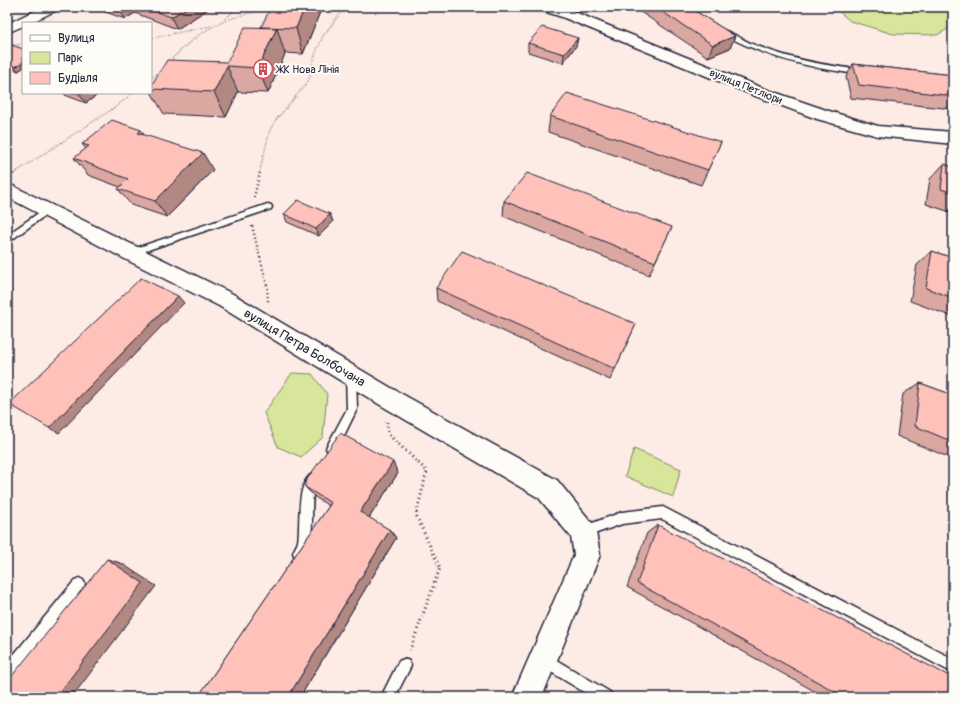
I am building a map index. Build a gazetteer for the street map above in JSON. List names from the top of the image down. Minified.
{"streets":{"main road":["вулиця Петлюри"],"street":["вулиця Петра Болбочана"]},"places":{"building":["ЖК Нова Лінія"]},"legend":["Вулиця","Парк","Будівля"]}
